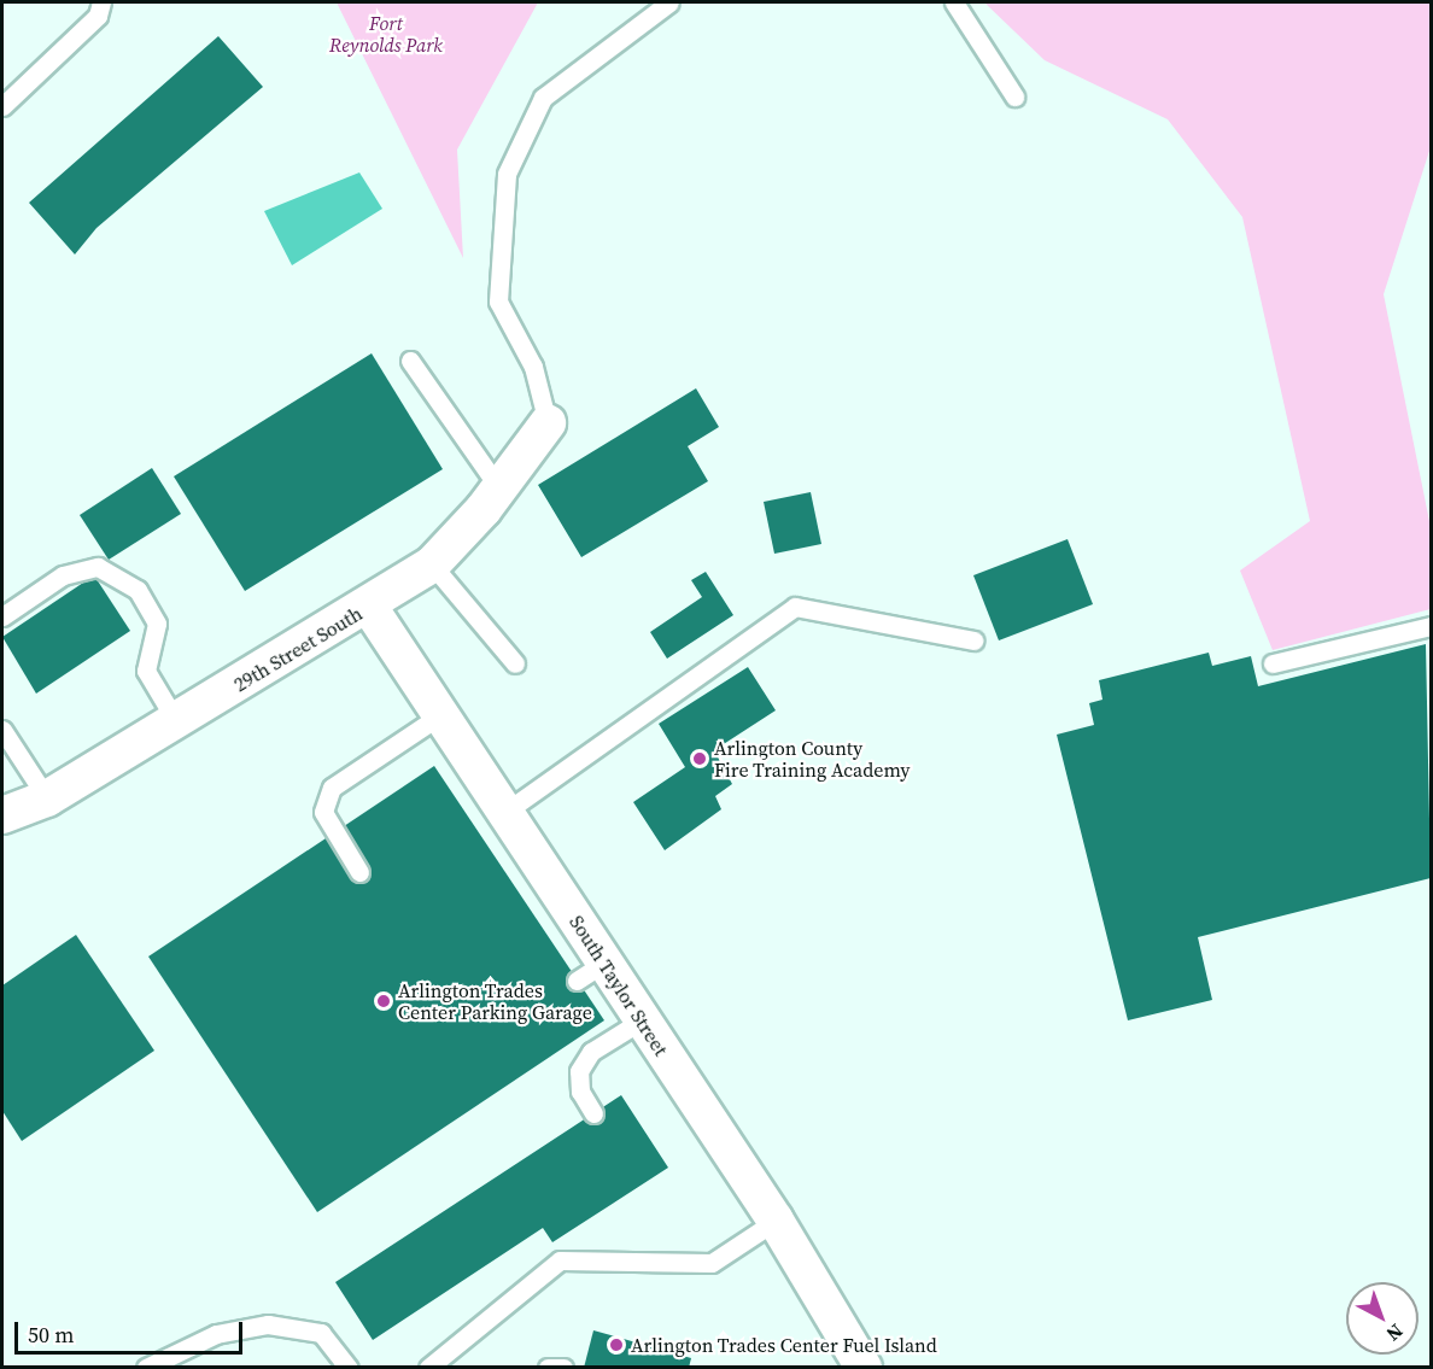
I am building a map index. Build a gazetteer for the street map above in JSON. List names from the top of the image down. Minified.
{"streets":{"street":["29th Street South","South Taylor Street"]},"crossings":[["29th Street South","South Taylor Street"]],"parks":["Fort Reynolds Park"],"places":["Arlington County Fire Training Academy","Arlington Trades Center Parking Garage","Arlington Trades Center Fuel Island"],"scale_bar":"50 m","north":"bottom right"}
